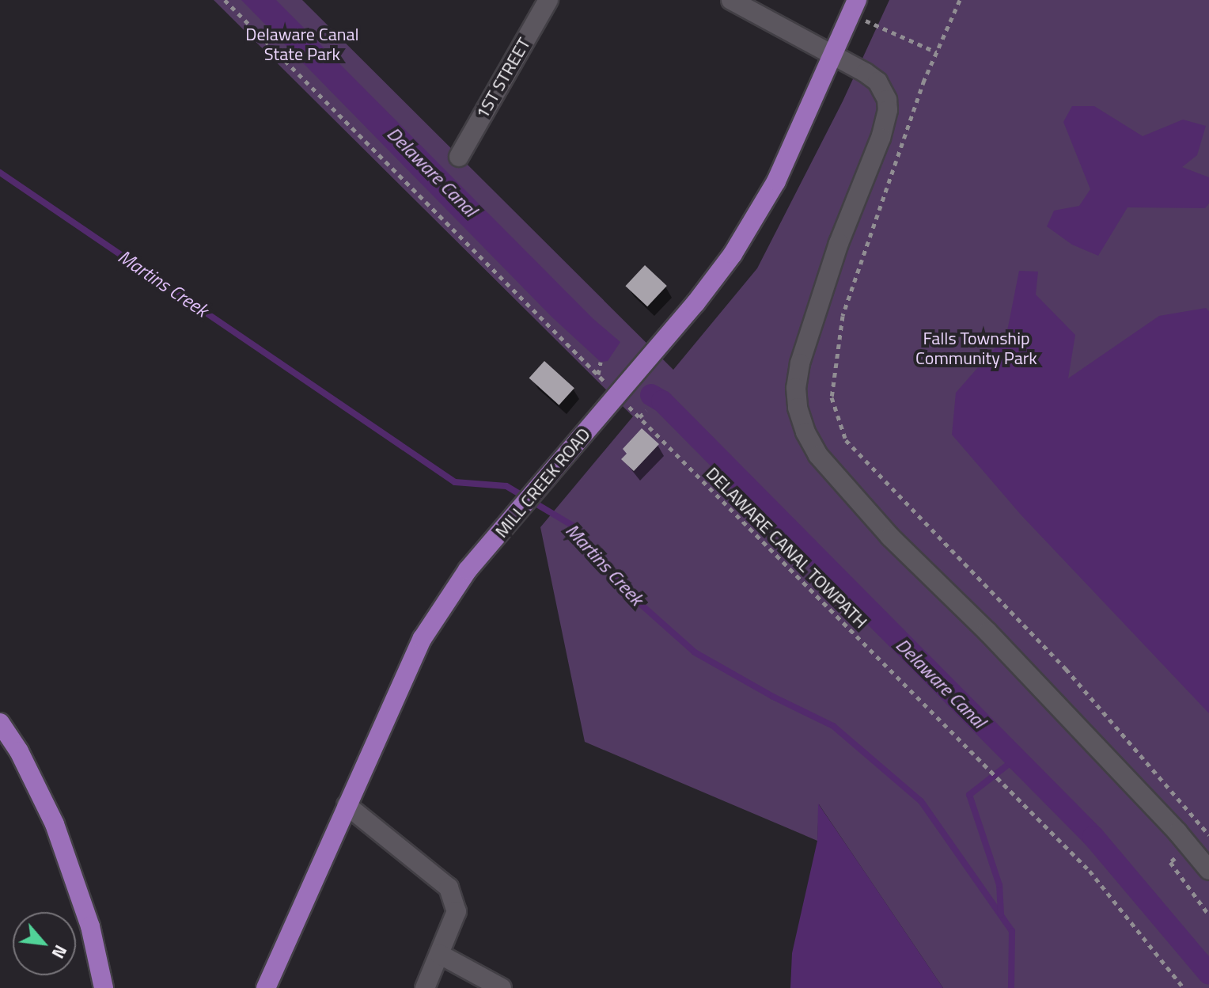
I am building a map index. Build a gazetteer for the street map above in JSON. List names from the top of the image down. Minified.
{"streets":{"main road":["MILL CREEK ROAD"],"street":["1ST STREET"],"path":["DELAWARE CANAL TOWPATH"]},"water":["Delaware Canal","Martins Creek"],"parks":["Delaware Canal State Park","Falls Township Community Park"],"north":"bottom right"}
